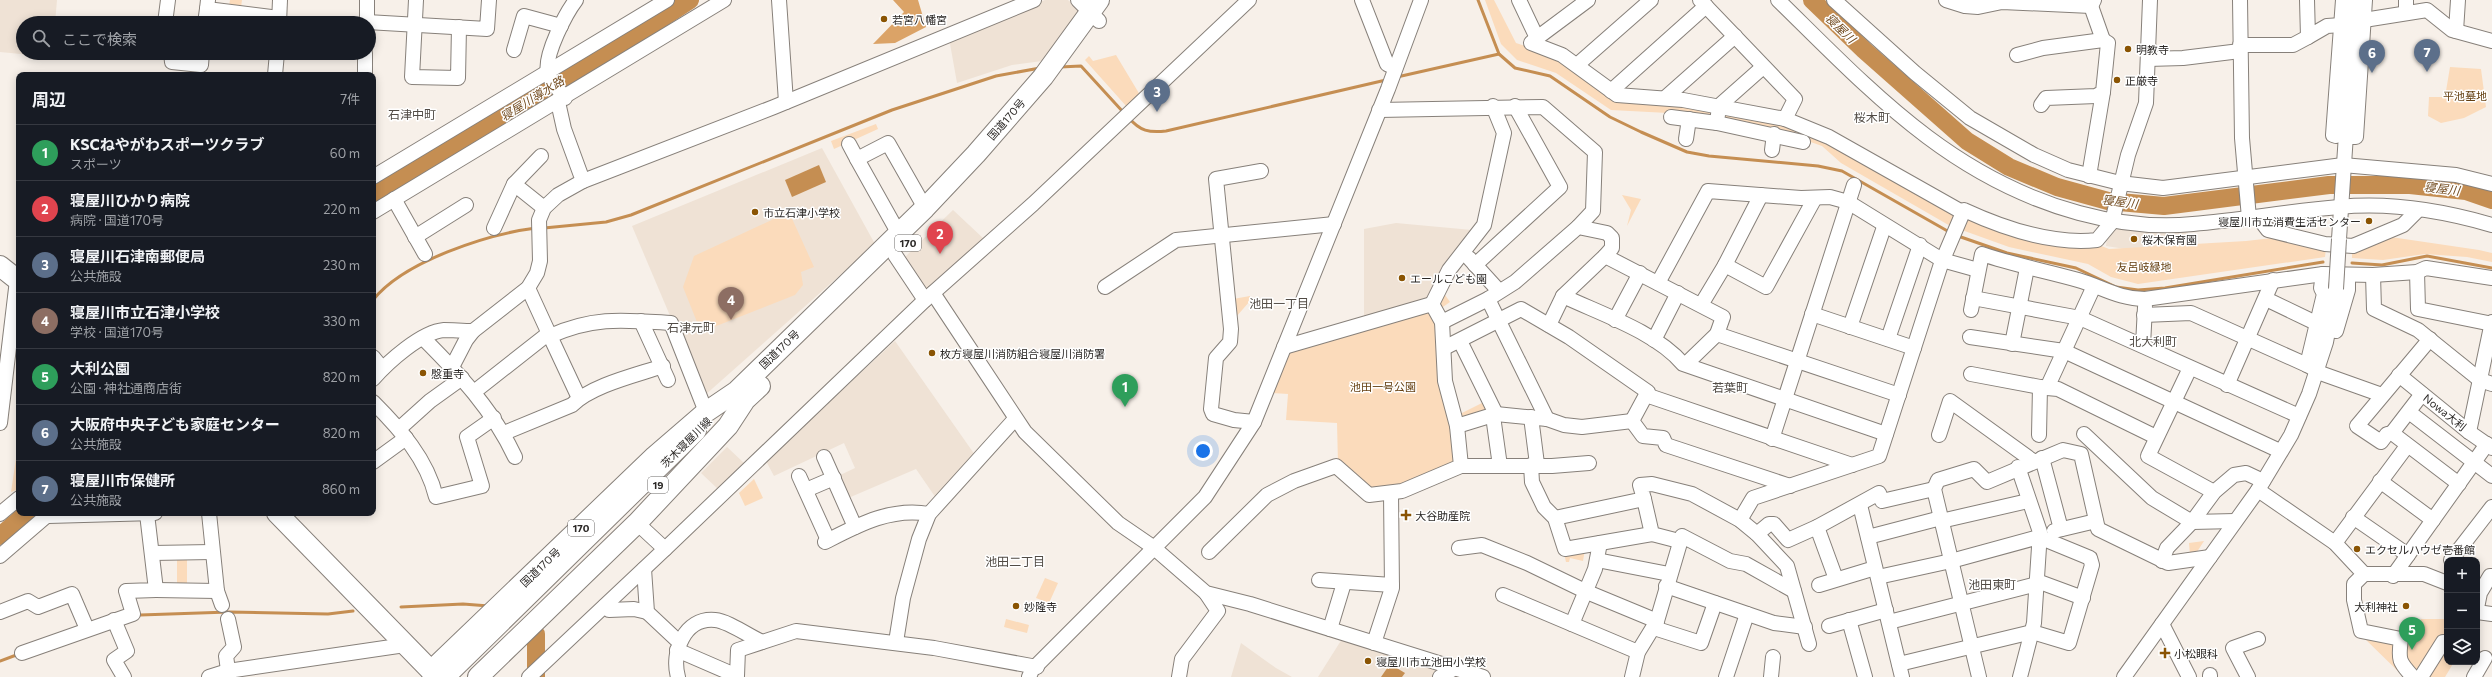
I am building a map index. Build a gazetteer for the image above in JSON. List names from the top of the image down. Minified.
{"streets":{"highway":["国道170号","170"],"main road":["茨木寝屋川線","19"],"street":["Nowa大利"]},"crossings":[["国道170号","茨木寝屋川線"]],"districts":["石津中町","桜木町","池田一丁目","石津元町","北大利町","若葉町","池田二丁目","池田東町"],"water":["寝屋川","寝屋川導水路"],"parks":["平池墓地","友呂岐緑地","池田一号公園"],"places":{"other":["若宮八幡宮","明教寺","正厳寺","市立石津小学校","寝屋川市立消費生活センター","桜木保育園","エールこども園","枚方寝屋川消防組合寝屋川消防署","慇重寺","エクセルハウゼ壱番館","妙隆寺","大利神社","寝屋川市立池田小学校"],"health":["大谷助産院","小松眼科"]},"page":{"search":"ここで検索","pins":["7","6","3","2","4","1","5"],"heading":["周辺","7件"],"list":[{"mark":"1","name":"KSCねやがわスポーツクラブ","note":"スポーツ","value":"60 m"},{"mark":"2","name":"寝屋川ひかり病院","note":"病院 · 国道170号","value":"220 m"},{"mark":"3","name":"寝屋川石津南郵便局","note":"公共施設","value":"230 m"},{"mark":"4","name":"寝屋川市立石津小学校","note":"学校 · 国道170号","value":"330 m"},{"mark":"5","name":"大利公園","note":"公園 · 神社通商店街","value":"820 m"},{"mark":"6","name":"大阪府中央子ども家庭センター","note":"公共施設","value":"820 m"},{"mark":"7","name":"寝屋川市保健所","note":"公共施設","value":"860 m"}],"map_buttons":["+","−"]}}
